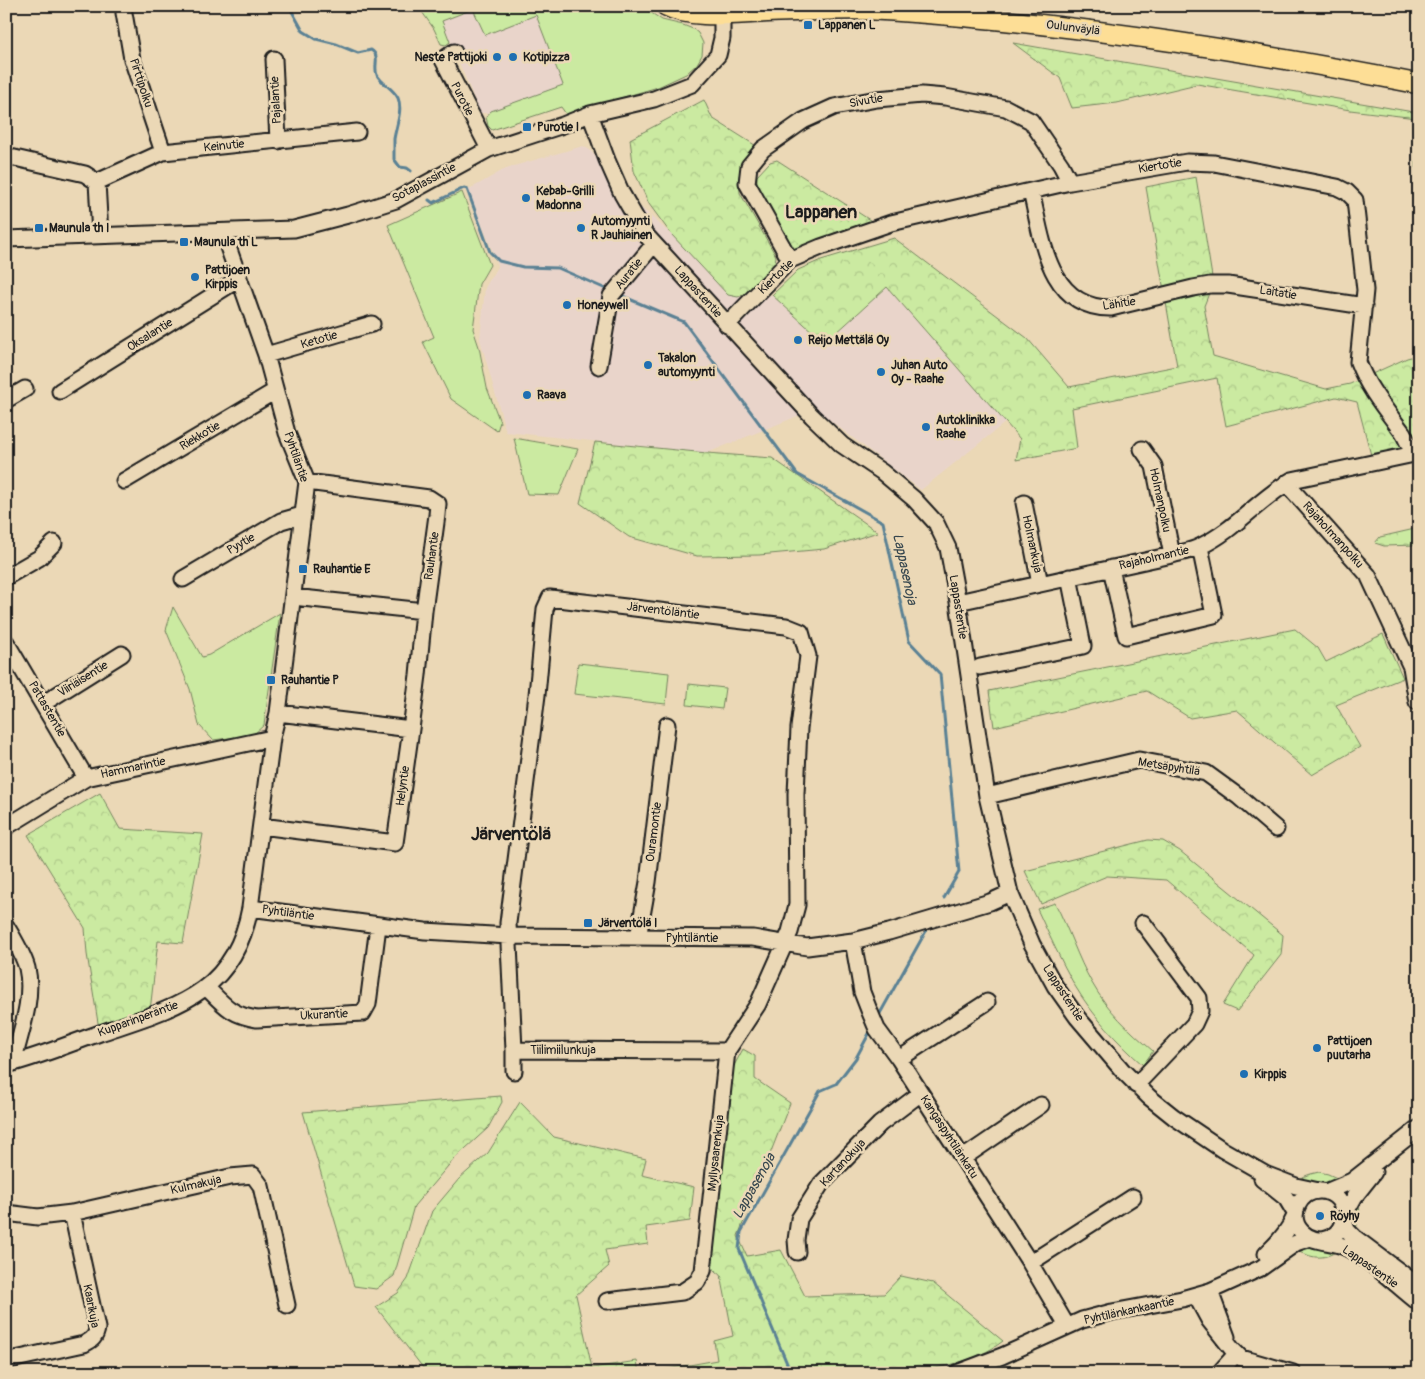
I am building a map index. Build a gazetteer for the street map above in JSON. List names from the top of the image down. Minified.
{"streets":{"main road":["Oulunväylä"],"street":["Pirttipolku","Purotie","Pajalantie","Sivutie","Keinutie","Kiertotie","Sotaplassintie","Auratie","Lappastentie","Laitatie","Lähitie","Oksalantie","Ketotie","Riekkotie","Pyhtiläntie","Holmanpolku","Rajaholmanpolku","Pyytie","Holmankuja","Rauhantie","Rajaholmantie","Järventöläntie","Viiriäisentie","Pattastentie","Metsäpyhtilä","Hammarintie","Helyntie","Ouramontie","Ukurantie","Kupparinperäntie","Tiilimiilunkuja","Kangaspyhtilänkatu","Myllysaarenkuja","Kartanokuja","Kulmakuja","Kaarikuja","Pyhtilänkankaantie"]},"crossings":[["Oulunväylä","Sotaplassintie"],["Pirttipolku","Keinutie"],["Purotie","Sotaplassintie"],["Pajalantie","Keinutie"],["Sivutie","Kiertotie"],["Kiertotie","Lappastentie"],["Kiertotie","Laitatie"],["Kiertotie","Lähitie"],["Kiertotie","Rajaholmantie"],["Sotaplassintie","Lappastentie"],["Sotaplassintie","Pyhtiläntie"],["Auratie","Lappastentie"],["Lappastentie","Pyhtiläntie"],["Lappastentie","Rajaholmantie"],["Lappastentie","Metsäpyhtilä"],["Lappastentie","Pyhtilänkankaantie"],["Laitatie","Lähitie"],["Oksalantie","Pyhtiläntie"],["Ketotie","Pyhtiläntie"],["Riekkotie","Pyhtiläntie"],["Pyhtiläntie","Pyytie"],["Pyhtiläntie","Rauhantie"],["Pyhtiläntie","Järventöläntie"],["Pyhtiläntie","Hammarintie"],["Pyhtiläntie","Helyntie"],["Pyhtiläntie","Ouramontie"],["Pyhtiläntie","Ukurantie"],["Pyhtiläntie","Kupparinperäntie"],["Pyhtiläntie","Tiilimiilunkuja"],["Pyhtiläntie","Kangaspyhtilänkatu"],["Pyhtiläntie","Myllysaarenkuja"],["Holmanpolku","Rajaholmantie"],["Rajaholmanpolku","Rajaholmantie"],["Holmankuja","Rajaholmantie"],["Järventöläntie","Tiilimiilunkuja"],["Järventöläntie","Myllysaarenkuja"],["Viiriäisentie","Pattastentie"],["Pattastentie","Hammarintie"],["Ukurantie","Kupparinperäntie"],["Tiilimiilunkuja","Myllysaarenkuja"],["Kangaspyhtilänkatu","Kartanokuja"],["Kangaspyhtilänkatu","Pyhtilänkankaantie"],["Kulmakuja","Kaarikuja"]],"districts":["Lappanen","Järventölä"],"water":["Lappasenoja"],"places":{"transit":["Lappanen L","Purotie I","Maunula th I","Maunula th L","Rauhantie E","Rauhantie P","Järventölä I"],"other":["Neste Pattijoki","Kotipizza","Kebab-Grilli Madonna","Automyynti R Jauhiainen","Pattijoen Kirppis","Honeywell","Reijo Mettälä Oy","Takalon automyynti","Juhan Auto Oy - Raahe","Raava","Autoklinikka Raahe","Pattijoen puutarha","Kirppis","Röyhy"]}}
